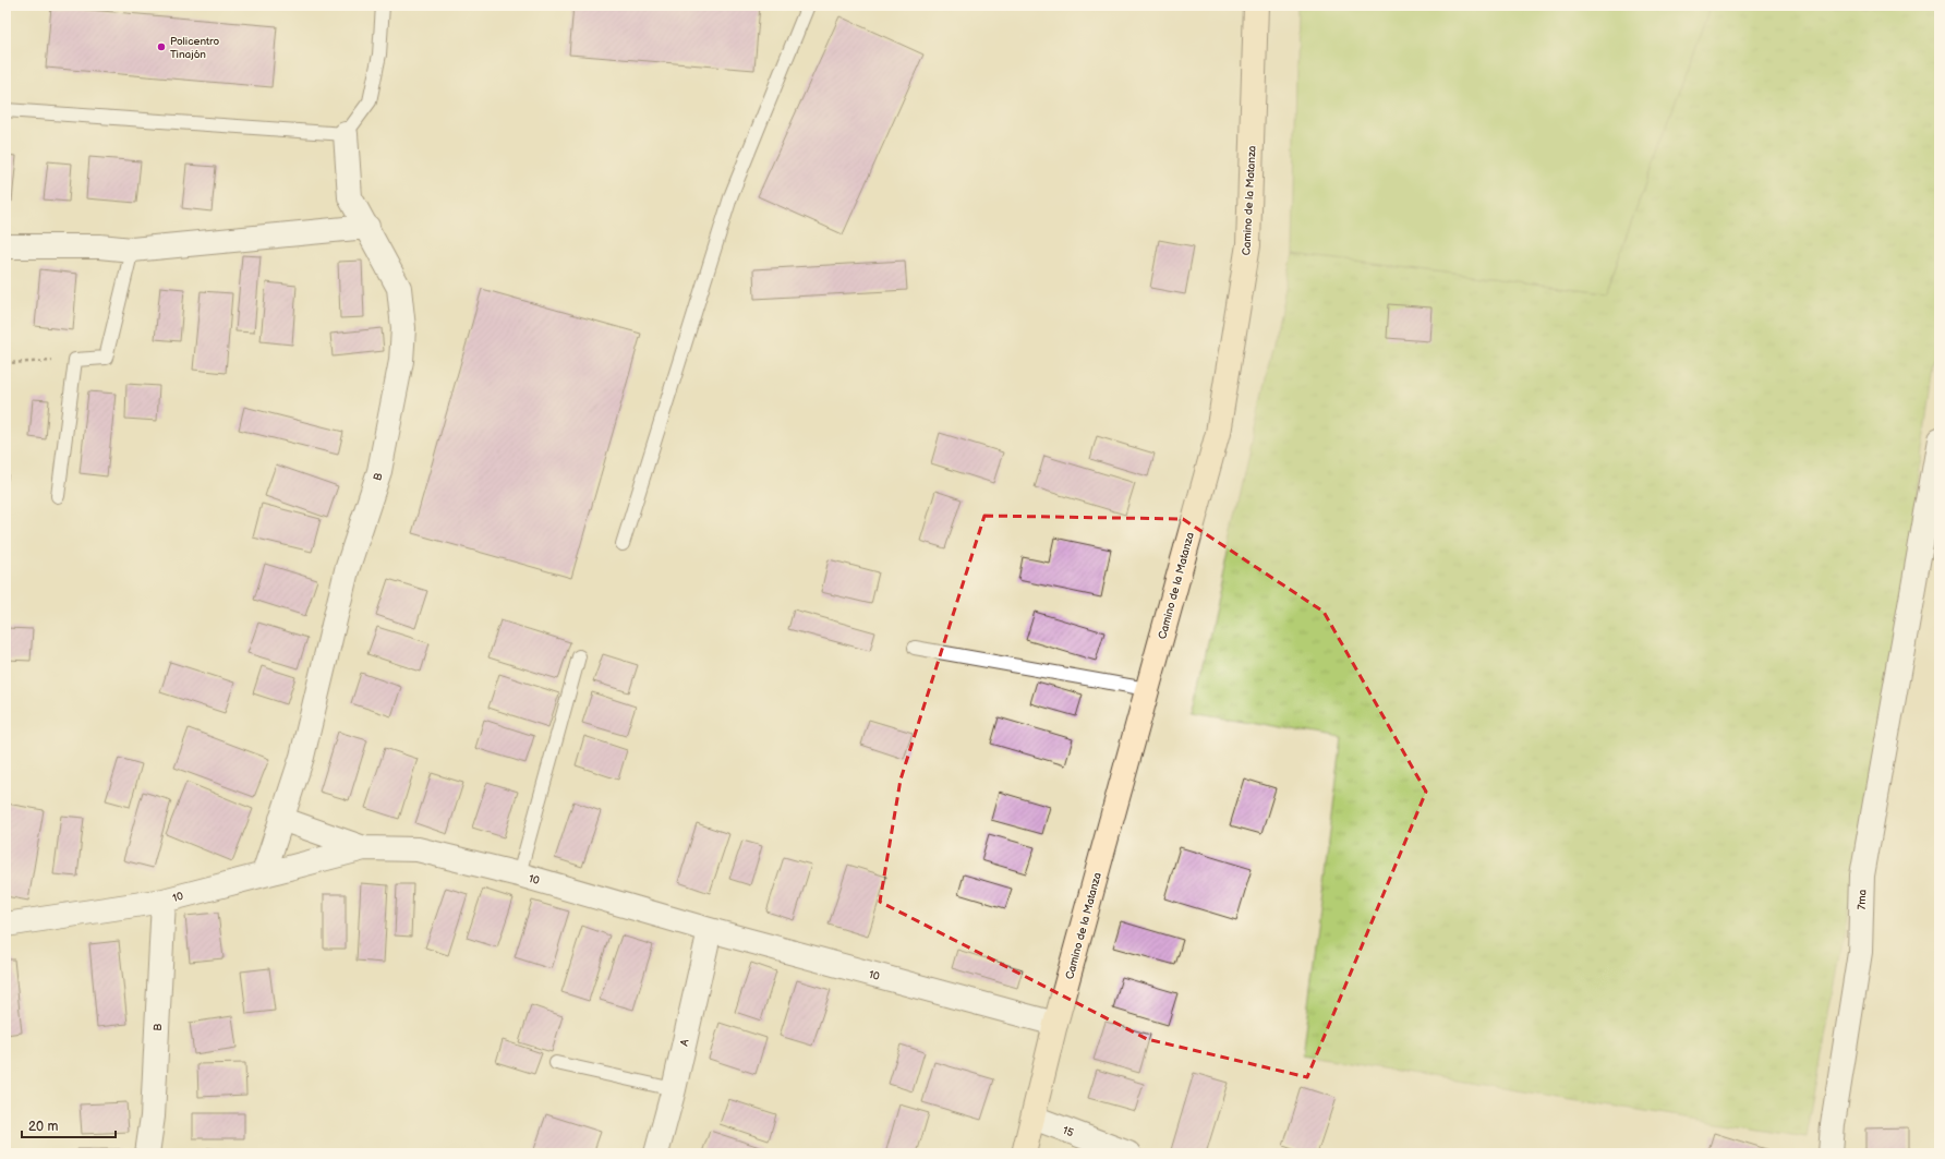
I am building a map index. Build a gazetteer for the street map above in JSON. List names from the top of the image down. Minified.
{"streets":{"main road":["Camino de la Matanza"],"street":["B","10","7ma","A","15"]},"crossings":[["Camino de la Matanza","10"],["Camino de la Matanza","15"],["B","10"],["10","A"]],"places":["Policentro Tinajón"],"scale_bar":"20 m"}
